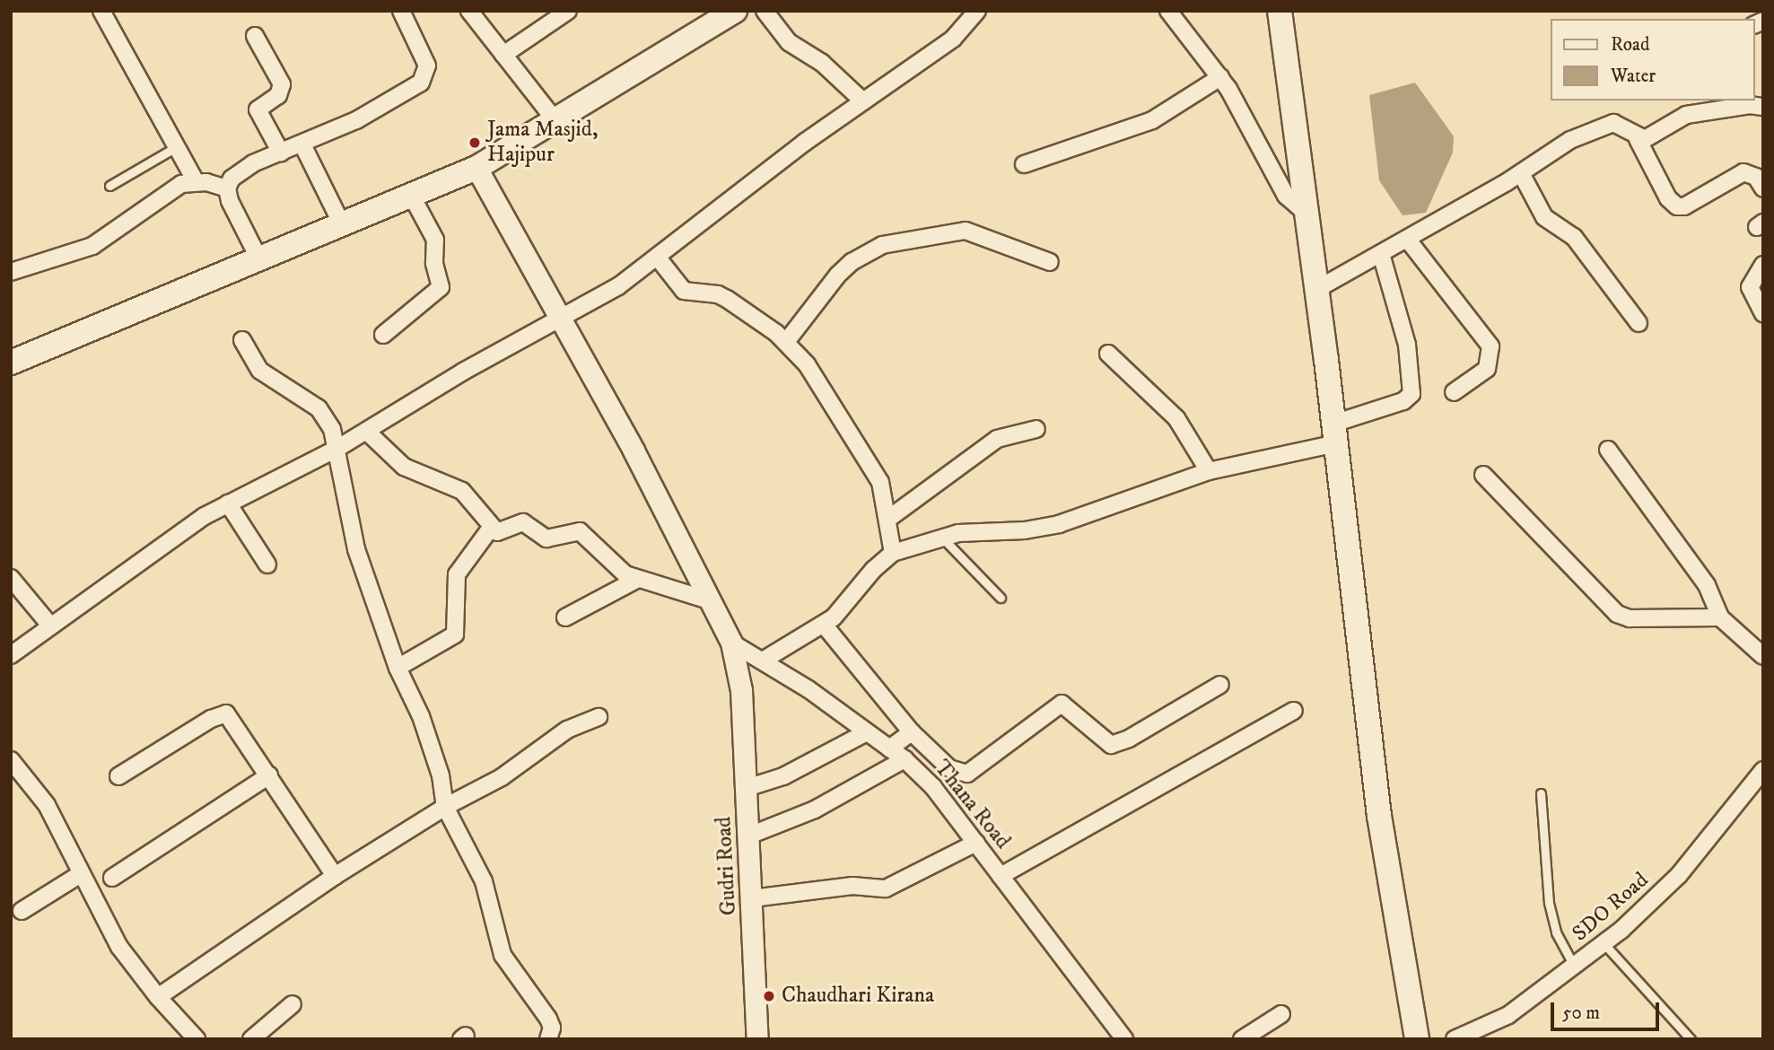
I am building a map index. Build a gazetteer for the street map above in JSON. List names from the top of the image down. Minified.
{"streets":{"street":["Thana Road","Gudri Road","SDO Road"]},"crossings":[["Thana Road","Gudri Road"]],"places":["Jama Masjid, Hajipur","Chaudhari Kirana"],"legend":["Road","Water"],"scale_bar":"50 m"}
